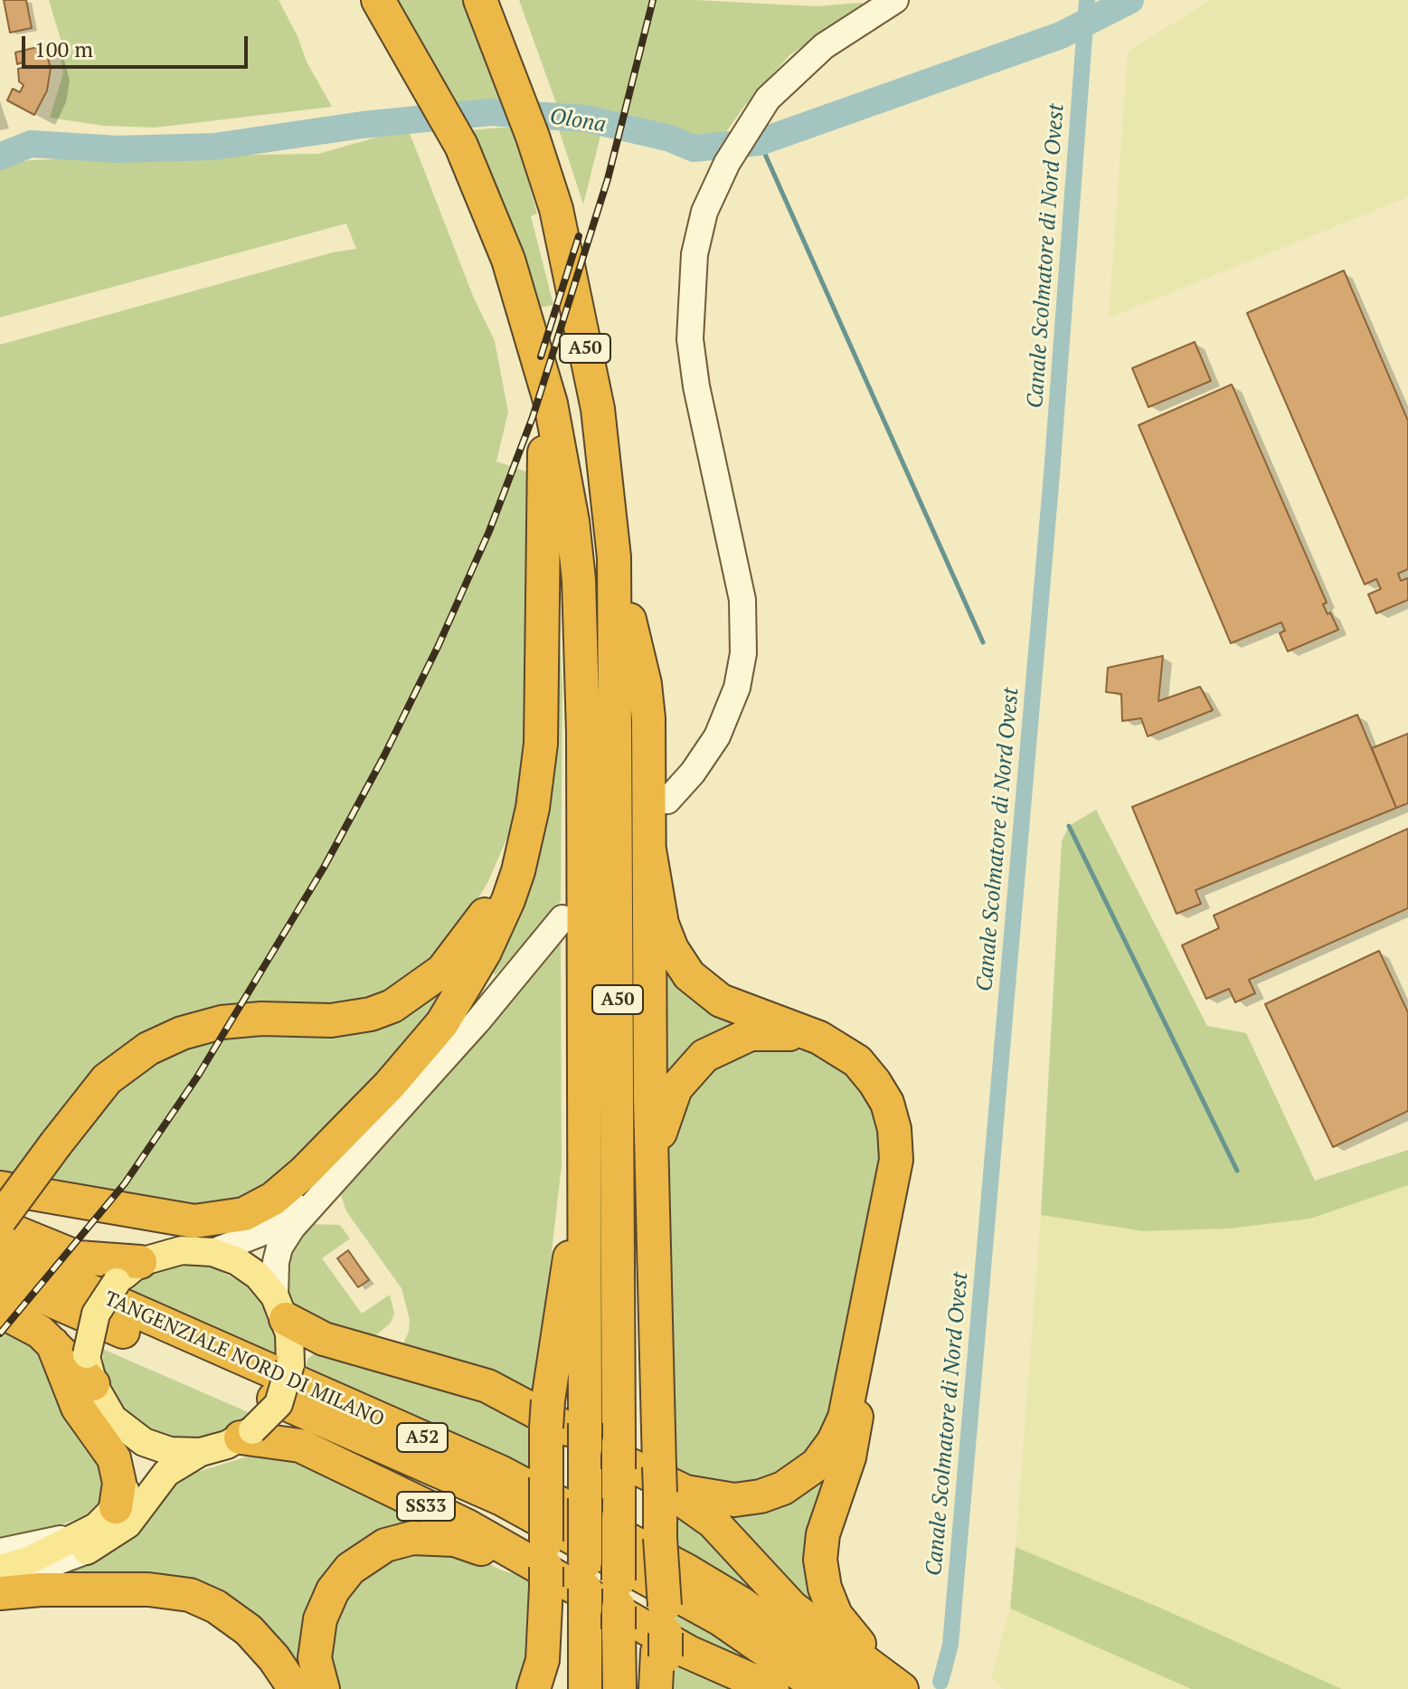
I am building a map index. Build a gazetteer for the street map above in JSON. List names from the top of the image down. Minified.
{"streets":{"highway":["A50","TANGENZIALE NORD DI MILANO","A52","SS33"]},"crossings":[["A50","SS33"]],"water":["Olona","Canale Scolmatore di Nord Ovest"],"scale_bar":"100 m"}
